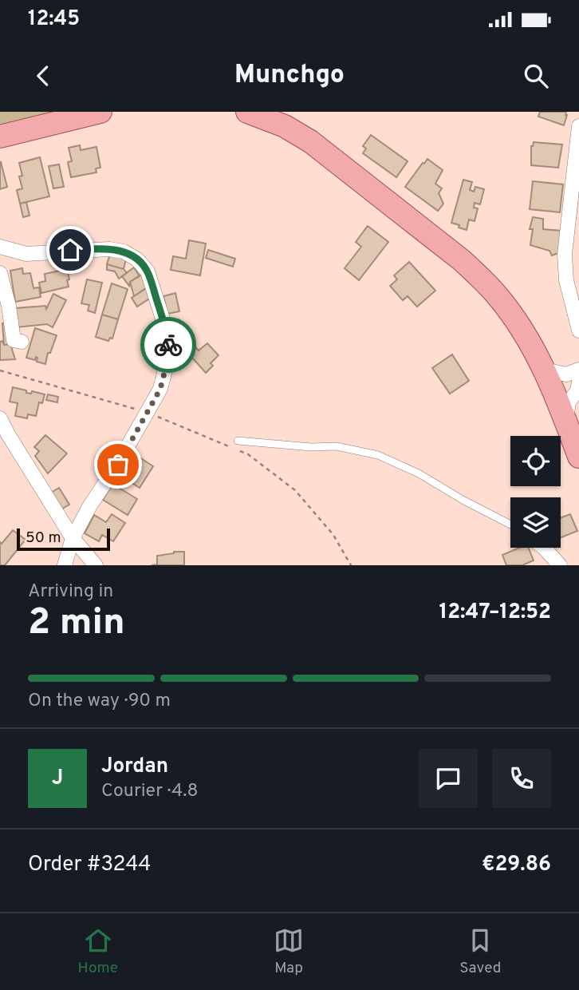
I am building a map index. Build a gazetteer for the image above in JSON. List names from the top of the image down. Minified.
{"scale_bar":"50 m","page":{"status":"12:45","header":"Munchgo","scale":"50 m","heading":["2 min","Arriving in","12:47–12:52"],"panel":["Jordan","Courier · 4.8","Order #3244","€29.86"],"bar":"On the way · 90 m","round":"J","tabs":["Home","Map","Saved"]}}
